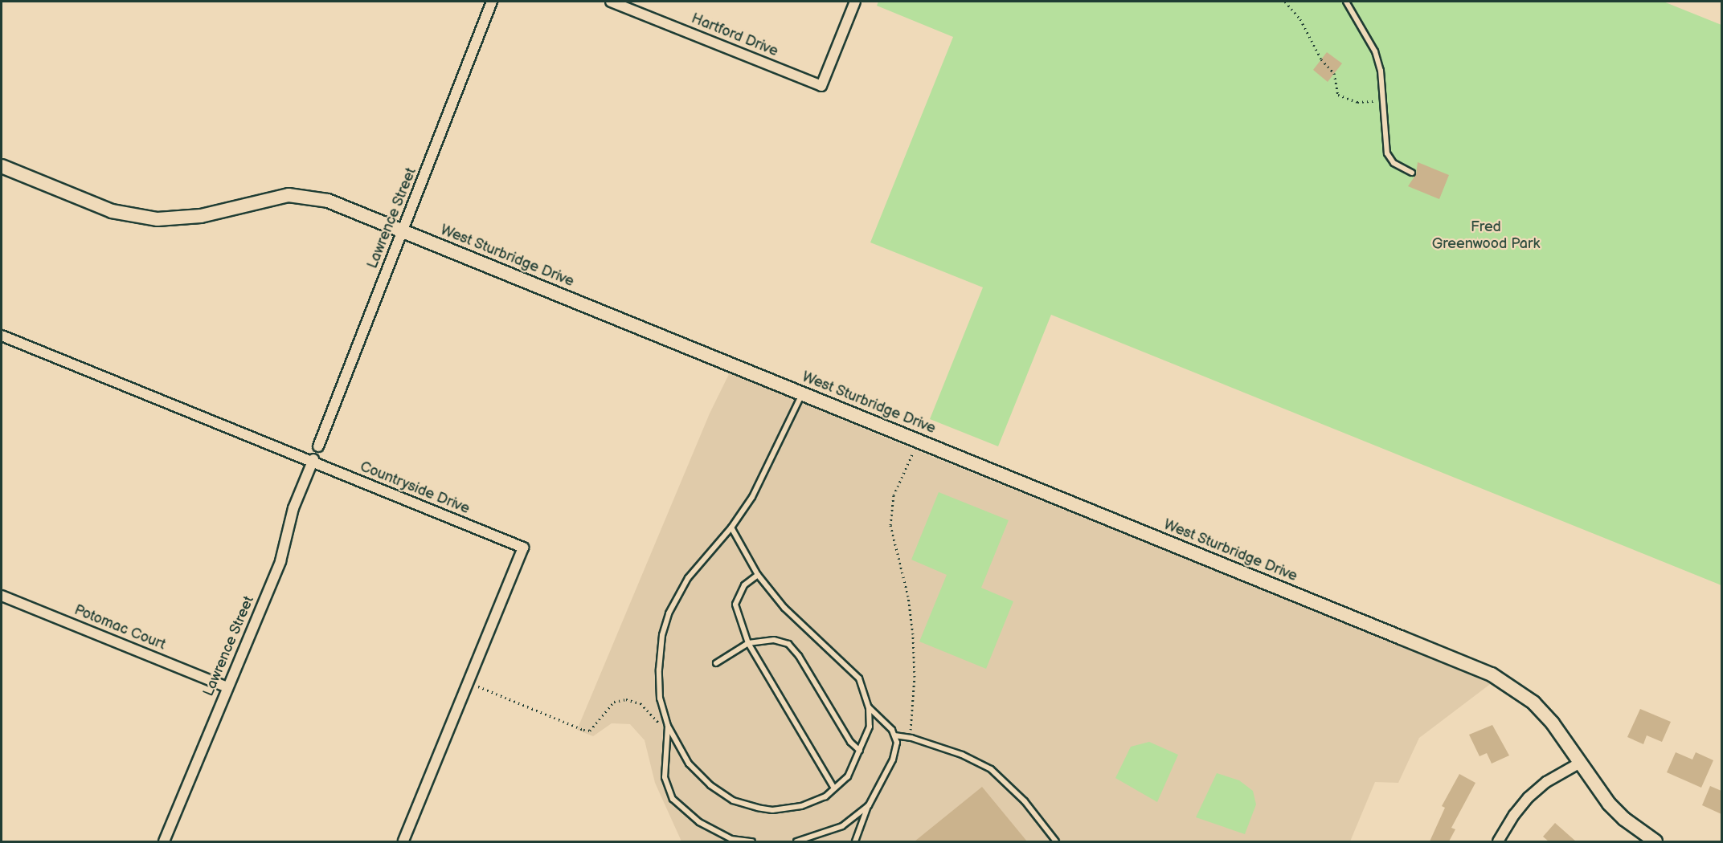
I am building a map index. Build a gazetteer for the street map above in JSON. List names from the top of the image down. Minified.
{"streets":{"street":["Hartford Drive","Lawrence Street","West Sturbridge Drive","Countryside Drive","Potomac Court"]},"crossings":[["Lawrence Street","West Sturbridge Drive"],["Lawrence Street","Countryside Drive"],["Lawrence Street","Potomac Court"]],"parks":["Fred Greenwood Park"]}
